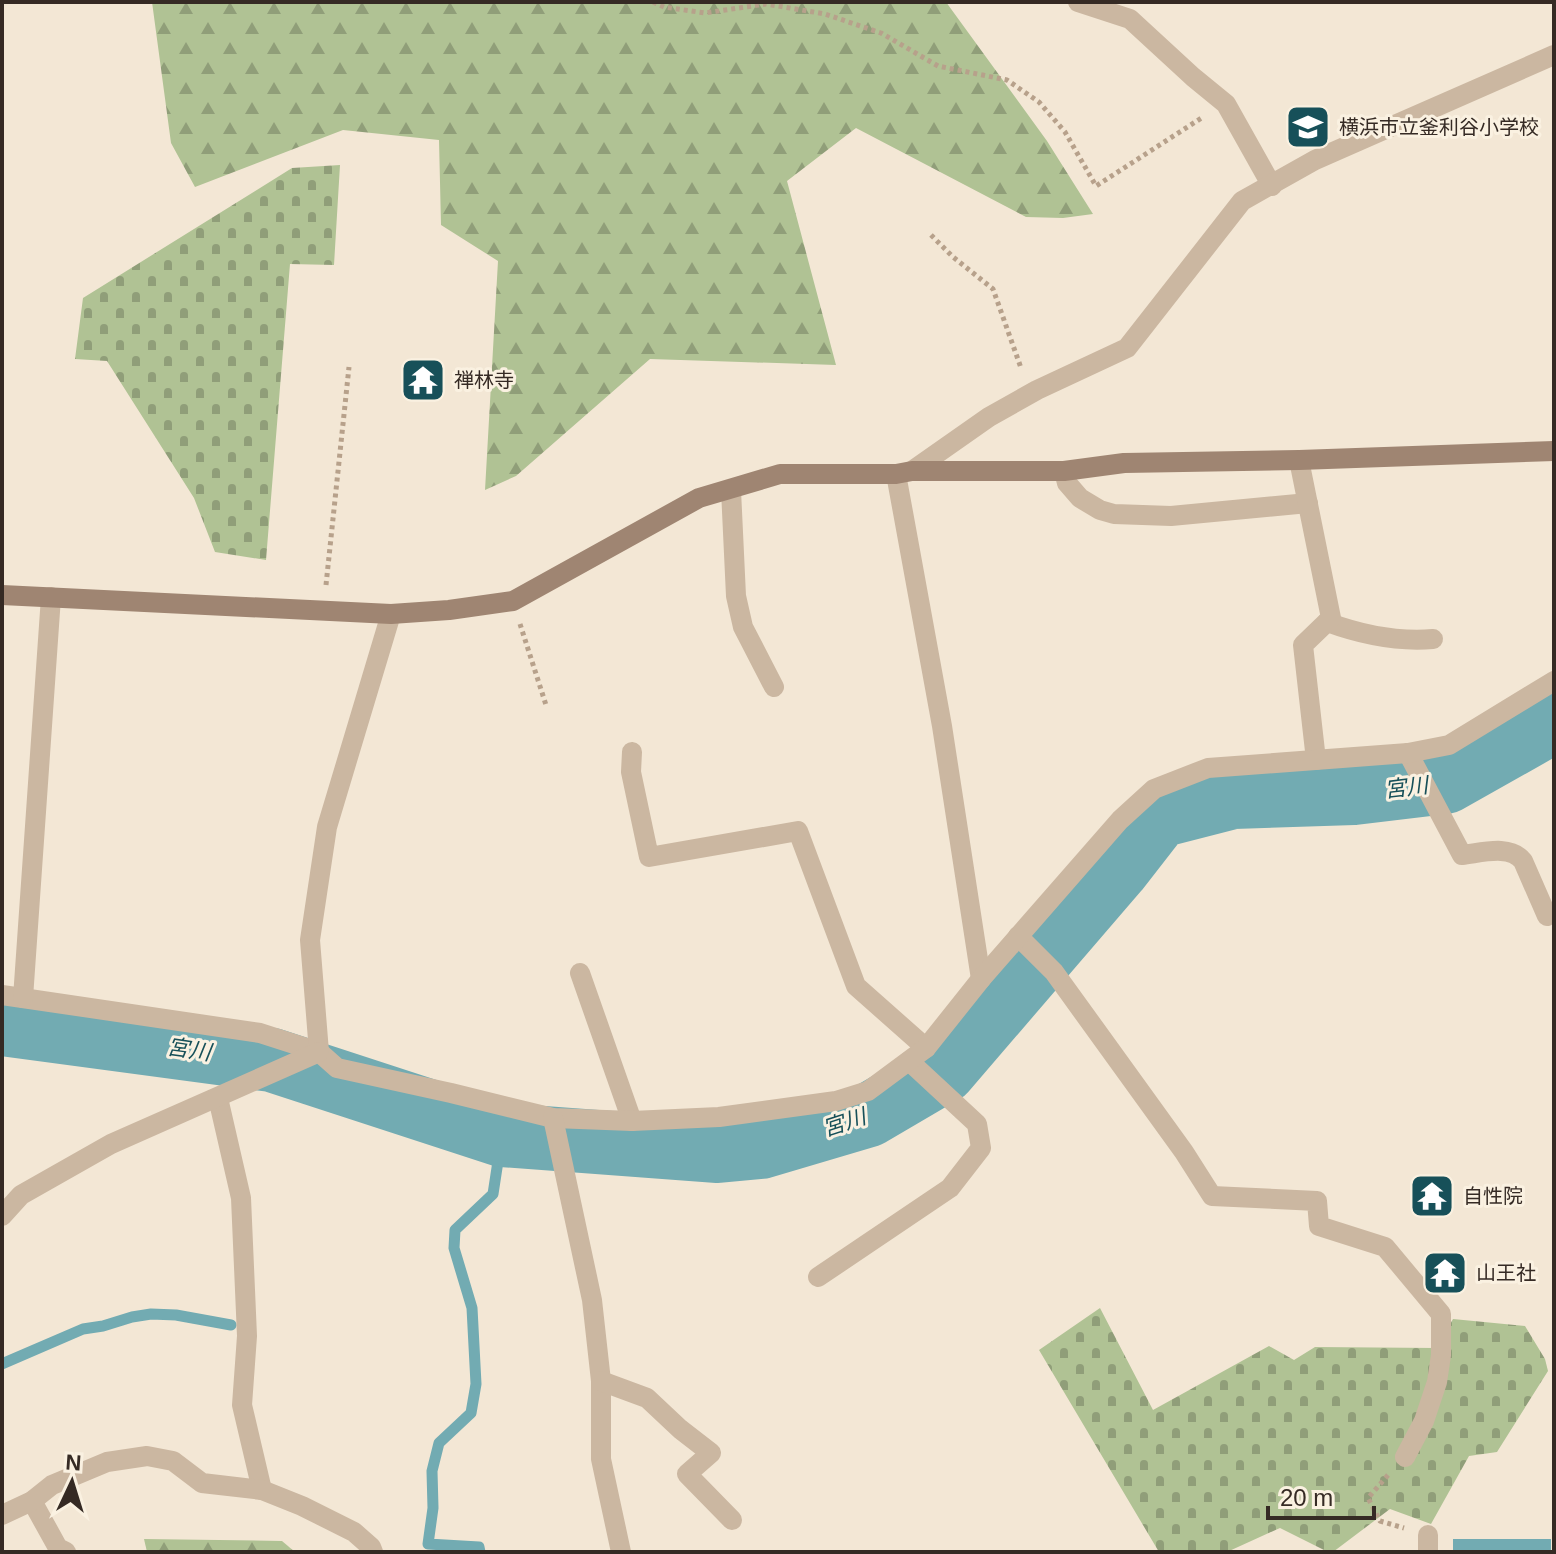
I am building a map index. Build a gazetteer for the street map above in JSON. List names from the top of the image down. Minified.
{"water":["宮川"],"places":{"school or university":["横浜市立釜利谷小学校"],"temple":["禅林寺","自性院","山王社"]},"scale_bar":"20 m","north":"top"}
